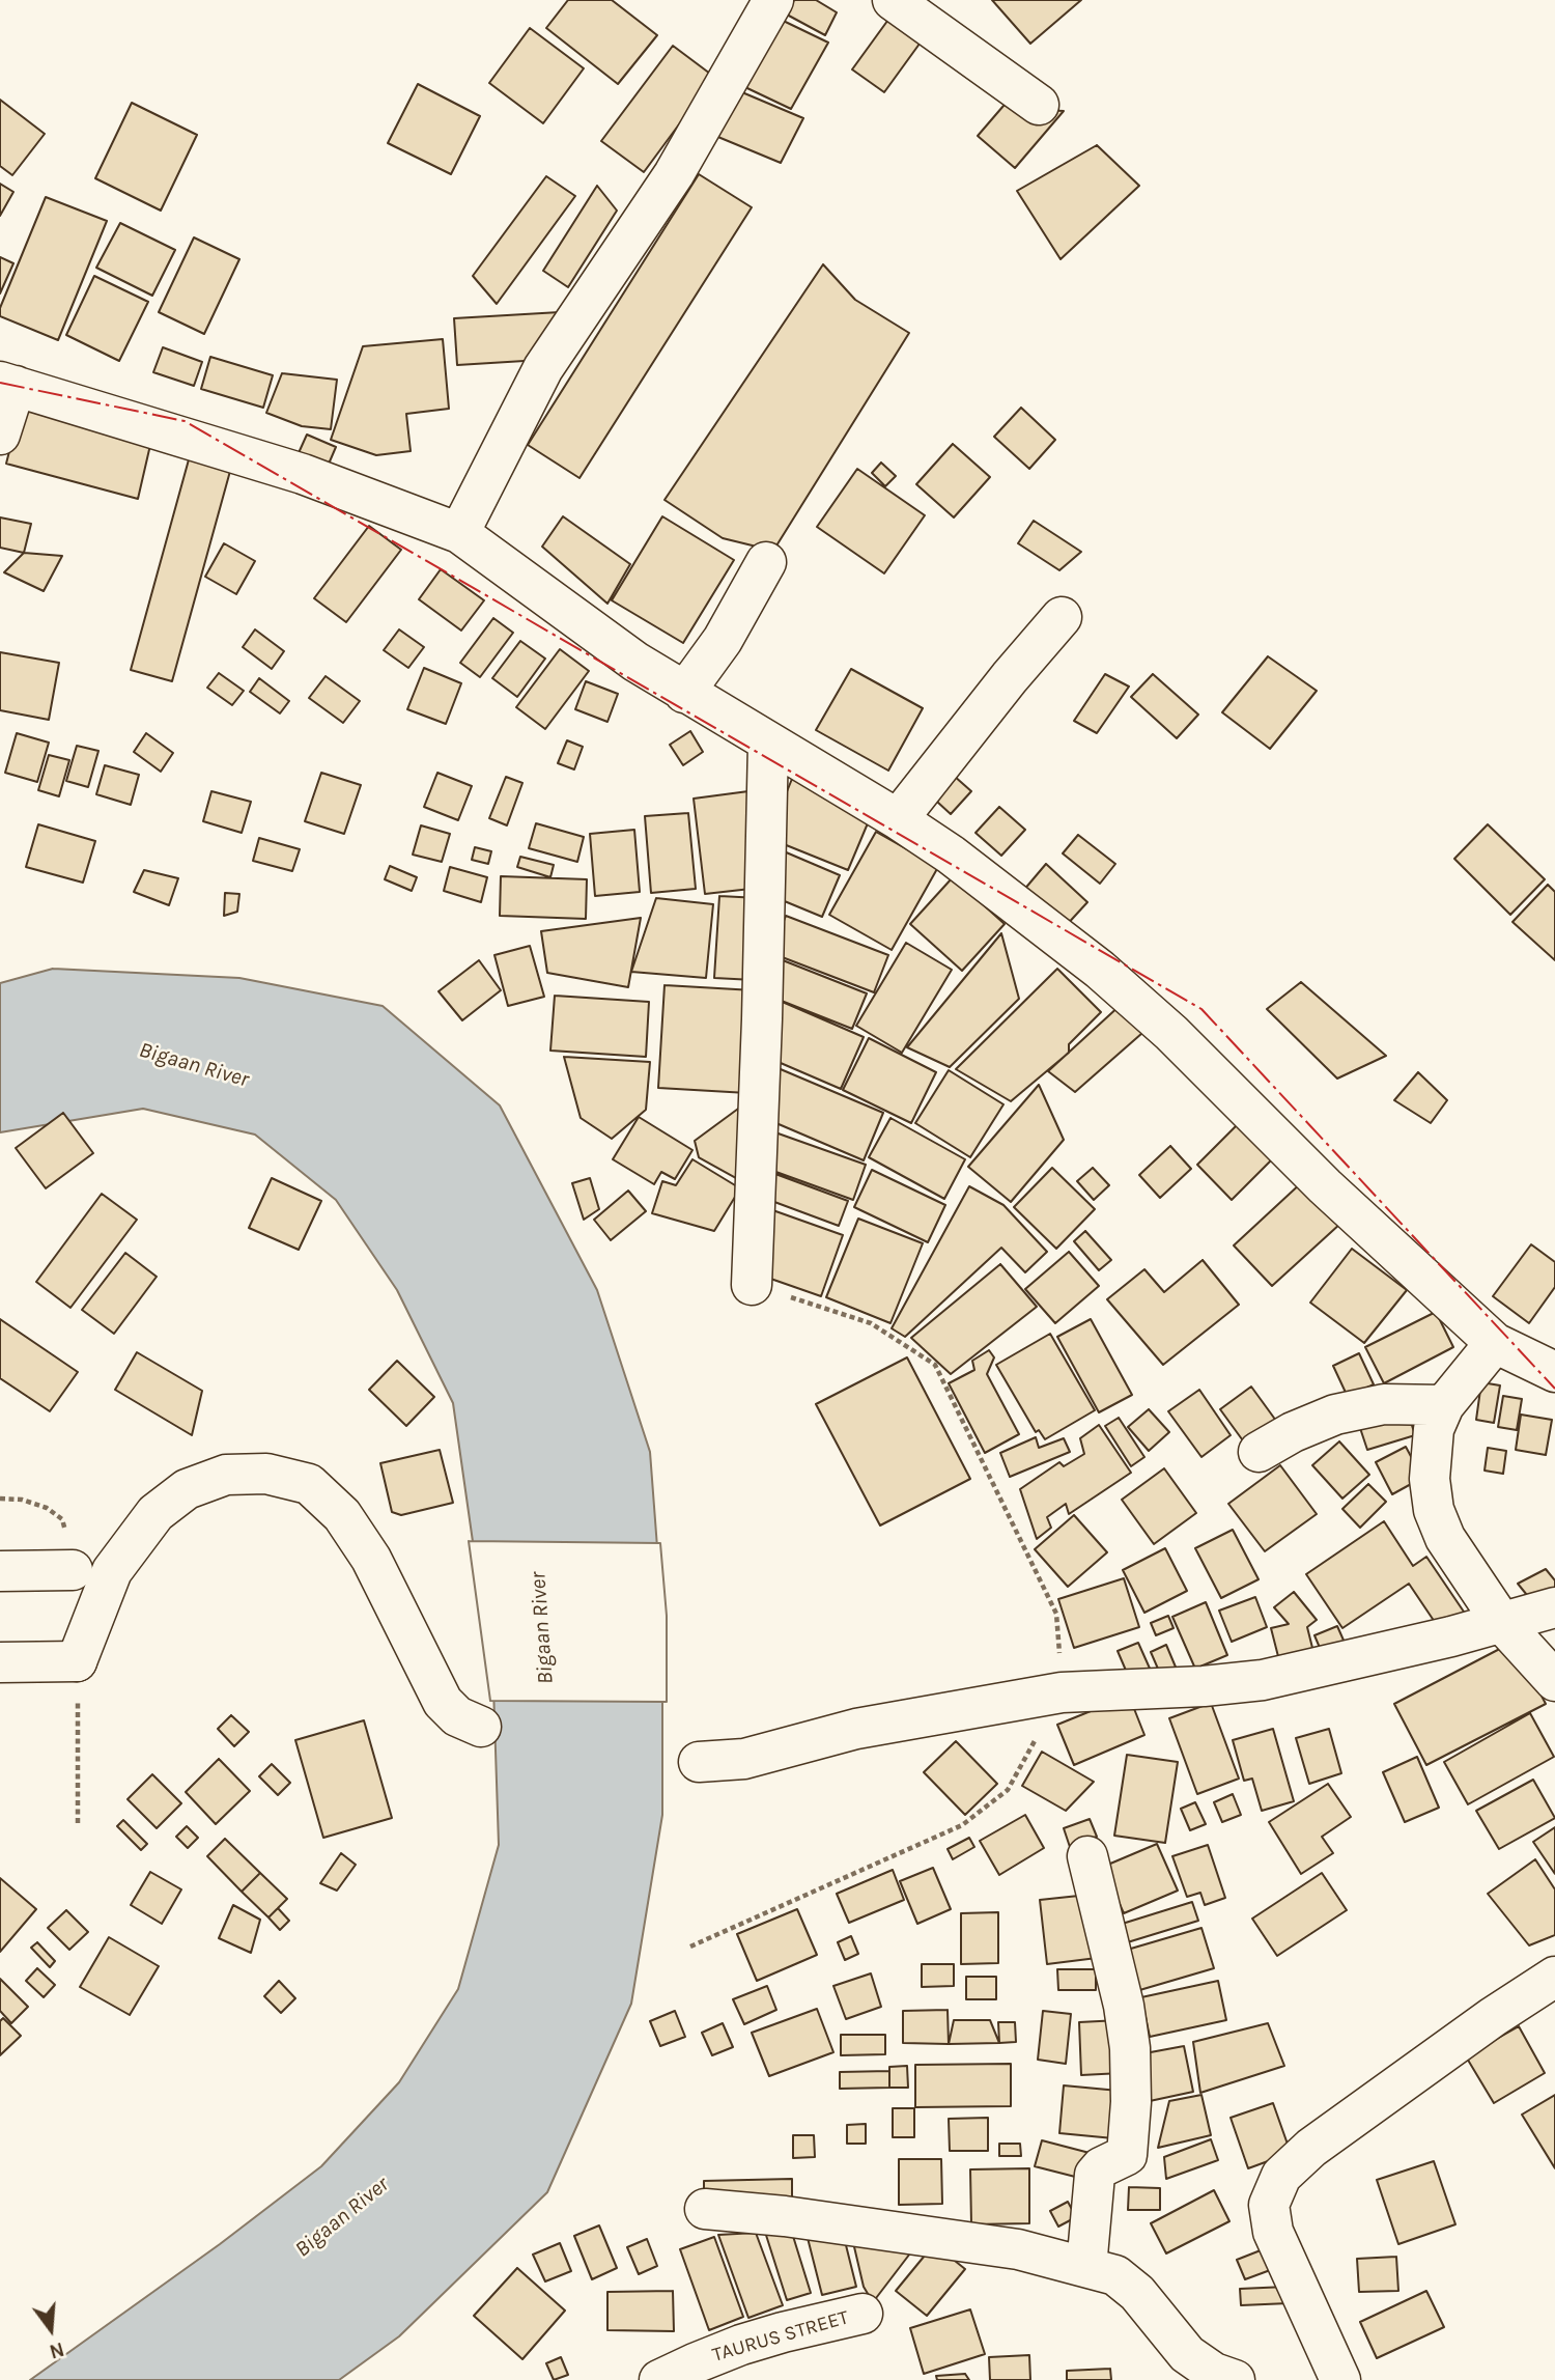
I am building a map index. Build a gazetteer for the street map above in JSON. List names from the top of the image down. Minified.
{"streets":{"street":["TAURUS STREET"]},"water":["Bigaan River"],"north":"bottom"}
